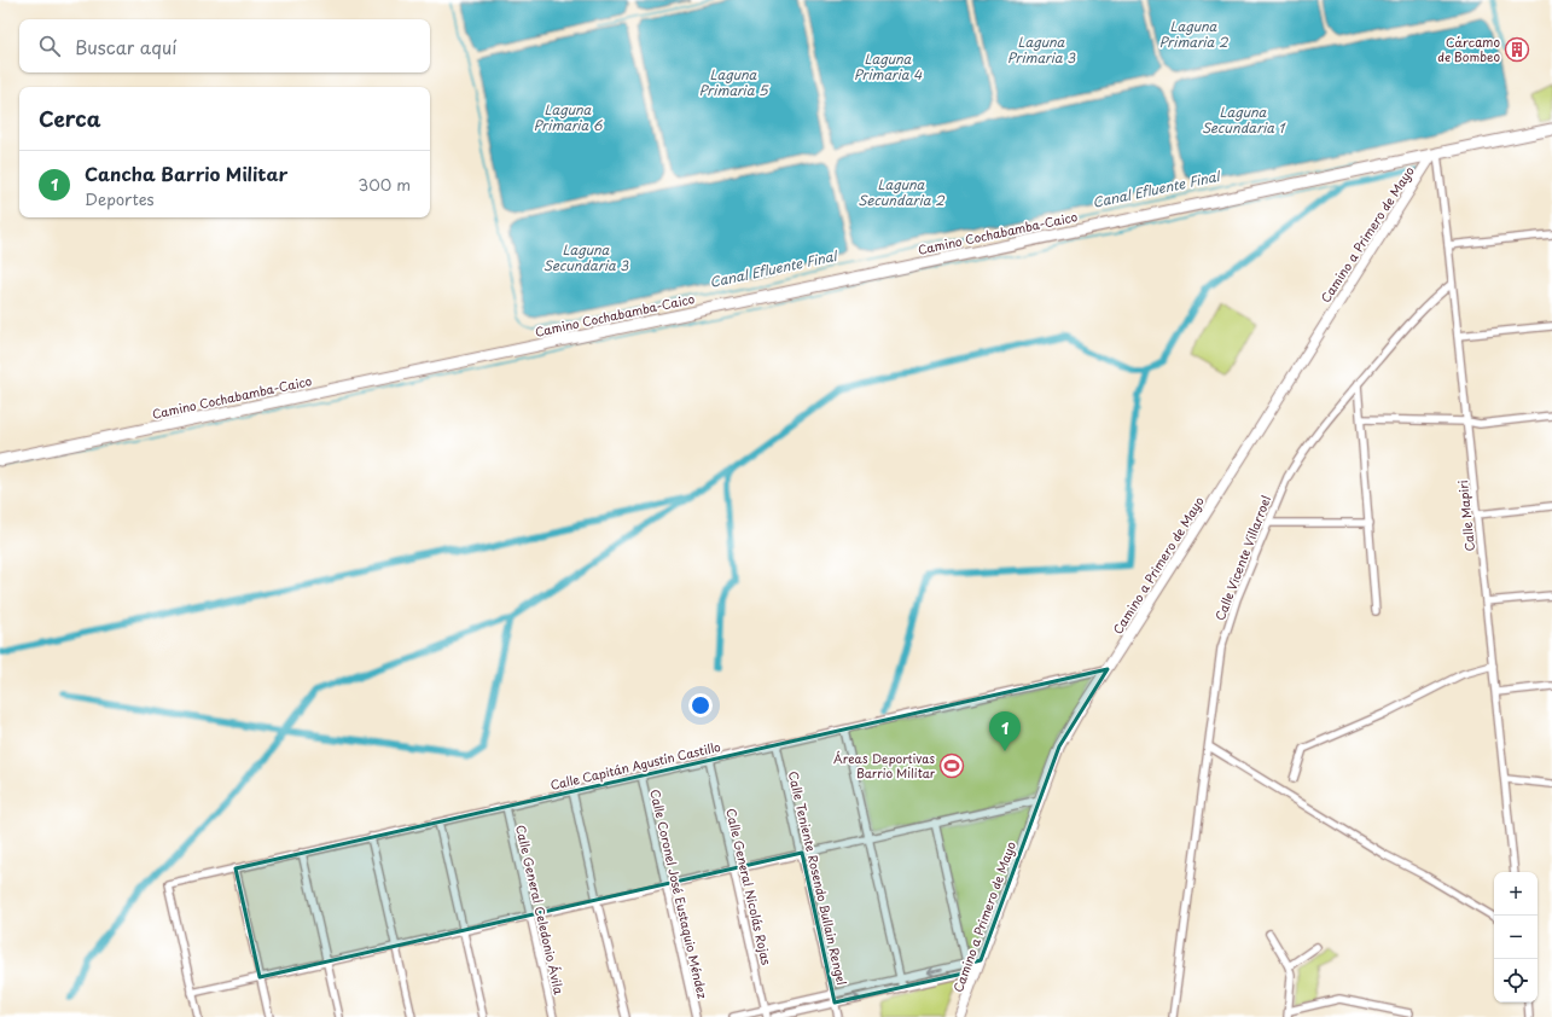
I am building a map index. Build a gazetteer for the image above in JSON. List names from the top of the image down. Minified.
{"streets":{"main road":["Camino Cochabamba-Caico","Camino a Primero de Mayo"],"street":["Calle Mapiri","Calle Vicente Villarroel","Calle Capitán Agustín Castillo","Calle Teniente Rosendo Bullain Rengel","Calle General Nicolás Rojas","Calle Coronel José Eustaquio Méndez","Calle General Celedonio Ávila"]},"crossings":[["Camino Cochabamba-Caico","Camino a Primero de Mayo"],["Camino Cochabamba-Caico","Calle Mapiri"],["Camino a Primero de Mayo","Calle Mapiri"],["Camino a Primero de Mayo","Calle Capitán Agustín Castillo"],["Calle Mapiri","Calle Vicente Villarroel"],["Calle Capitán Agustín Castillo","Calle Teniente Rosendo Bullain Rengel"],["Calle Capitán Agustín Castillo","Calle General Nicolás Rojas"],["Calle Capitán Agustín Castillo","Calle Coronel José Eustaquio Méndez"],["Calle Capitán Agustín Castillo","Calle General Celedonio Ávila"]],"water":["Laguna Primaria 2","Laguna Primaria 3","Laguna Primaria 4","Laguna Primaria 5","Laguna Primaria 6","Laguna Secundaria 1","Laguna Secundaria 2","Canal Efluente Final","Laguna Secundaria 3"],"places":{"building":["Cárcamo de Bombeo"],"sports":["Áreas Deportivas Barrio Militar"]},"page":{"search":"Buscar aquí","heading":"Cerca","list":[{"mark":"1","name":"Cancha Barrio Militar","note":"Deportes","value":"300 m"}],"pins":"1","map_buttons":["+","−"]}}
